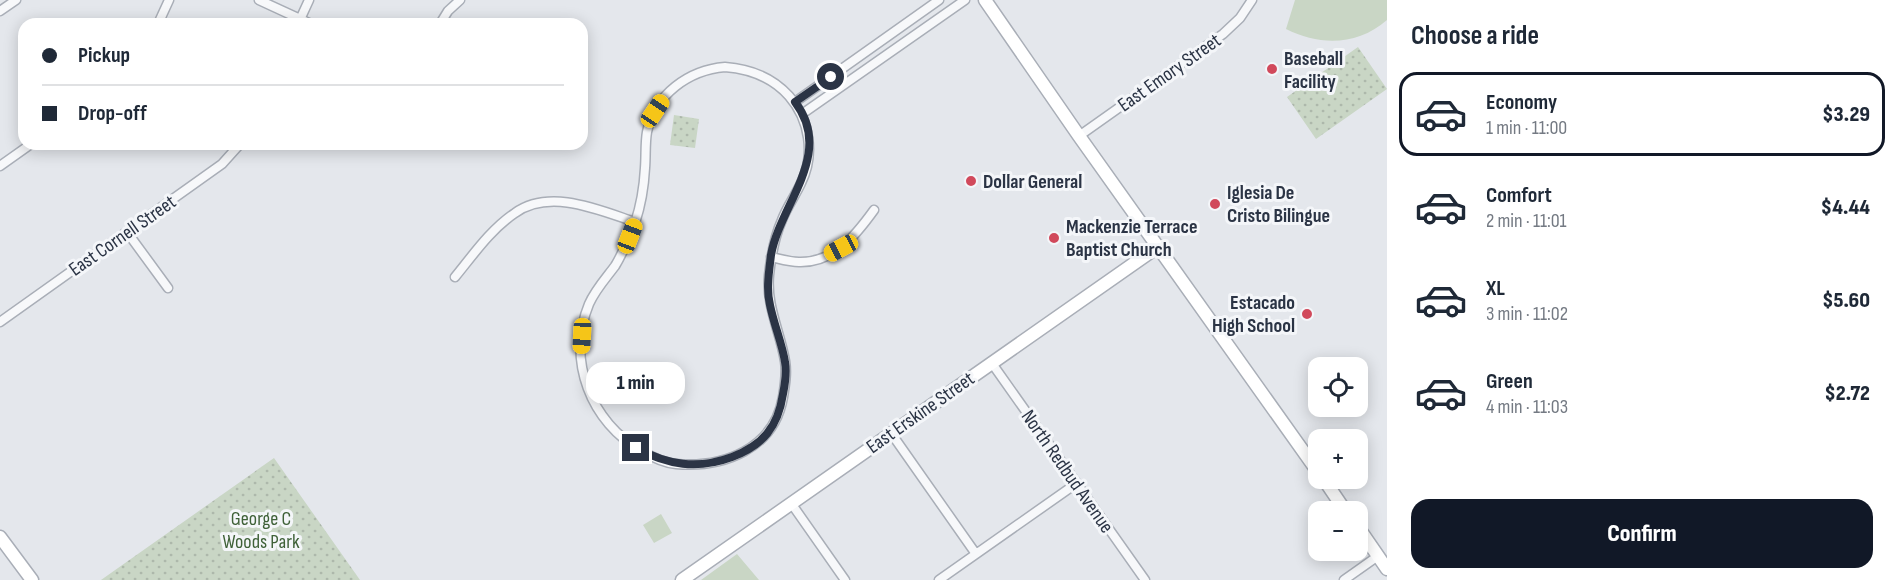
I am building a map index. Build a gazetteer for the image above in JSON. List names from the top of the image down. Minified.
{"streets":{"main road":["East Erskine Street"],"street":["East Emory Street","East Cornell Street","North Redbud Avenue"]},"crossings":[["East Erskine Street","North Redbud Avenue"]],"parks":["George C Woods Park"],"places":["Baseball Facility","Dollar General","Iglesia De Cristo Bilingue","Mackenzie Terrace Baptist Church","Estacado High School"],"page":{"heading":"Choose a ride","banner":["Pickup","Drop-off"],"list":[{"name":"Economy","note":"1 min · 11:00","value":"$3.29"},{"name":"Comfort","note":"2 min · 11:01","value":"$4.44"},{"name":"XL","note":"3 min · 11:02","value":"$5.60"},{"name":"Green","note":"4 min · 11:03","value":"$2.72"}],"map_buttons":["+","−"],"bubble":"1 min","buttons":"Confirm"}}
